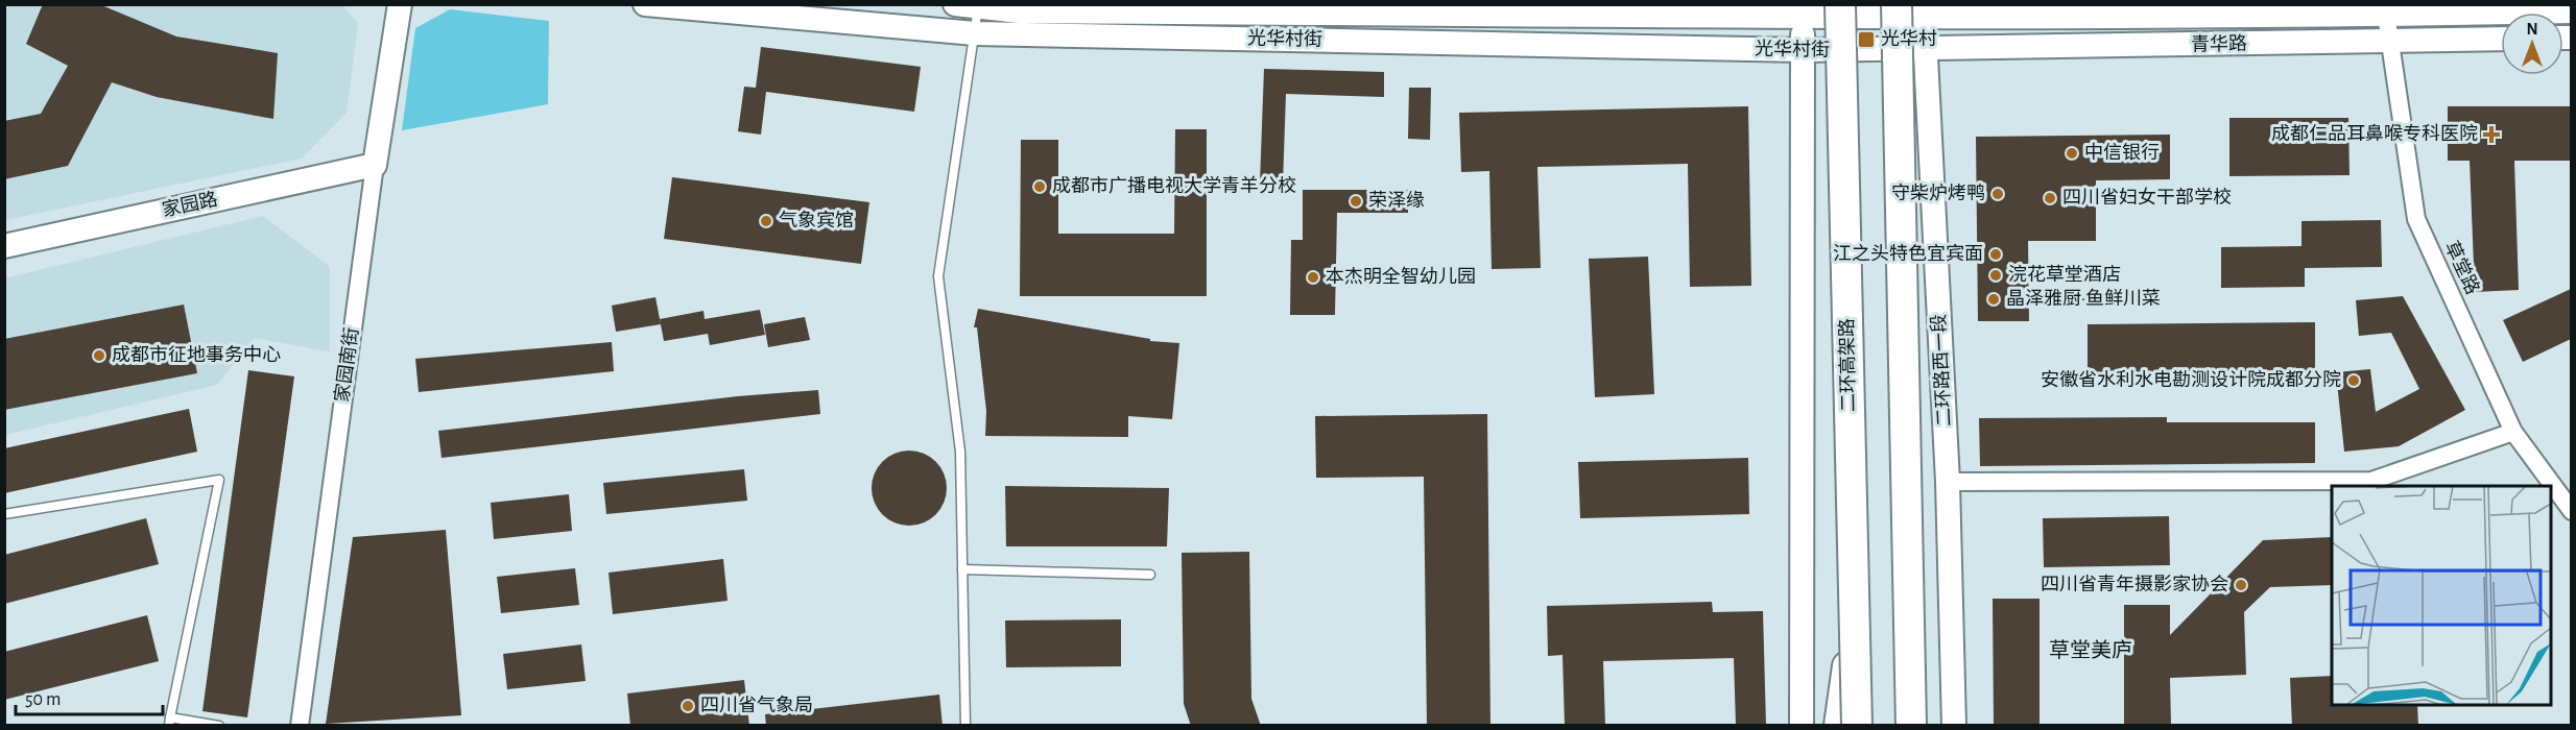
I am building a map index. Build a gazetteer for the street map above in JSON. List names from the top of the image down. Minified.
{"streets":{"highway":["二环高架路"],"main road":["光华村街","青华路","家园路","家园南街","二环路西一段"],"street":["草堂路"]},"crossings":[["光华村街","青华路"],["光华村街","二环路西一段"],["青华路","草堂路"],["青华路","二环路西一段"],["家园路","家园南街"]],"districts":["草堂美庐"],"places":{"transit":["光华村"],"health":["成都仁品耳鼻喉专科医院"],"other":["中信银行","成都市广播电视大学青羊分校","守柴炉烤鸭","四川省妇女干部学校","荣泽缘","气象宾馆","江之头特色宜宾面","浣花草堂酒店","本杰明全智幼儿园","晶泽雅厨·鱼鲜川菜","成都市征地事务中心","安徽省水利水电勘测设计院成都分院","四川省青年摄影家协会","四川省气象局"]},"scale_bar":"50 m","north":"top"}
